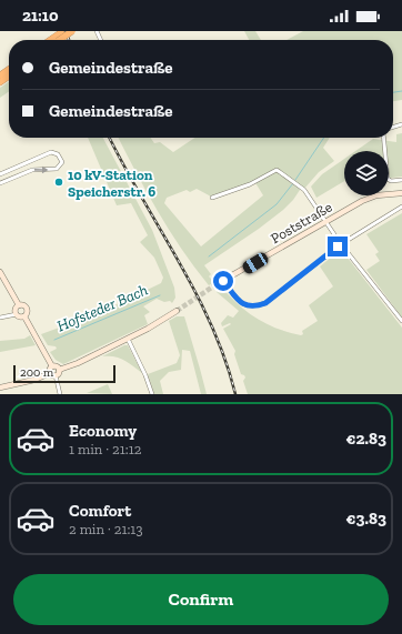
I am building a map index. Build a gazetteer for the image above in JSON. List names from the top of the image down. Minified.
{"streets":{"street":["Poststraße"]},"water":["Hofsteder Bach"],"places":["10 kV-Station Speicherstr. 6"],"scale_bar":"200 m","page":{"status":"21:10","banner":["Gemeindestraße","Gemeindestraße"],"scale":"200 m","list":[{"name":"Economy","note":"1 min · 21:12","value":"€2.83"},{"name":"Comfort","note":"2 min · 21:13","value":"€3.83"}],"buttons":"Confirm"}}
